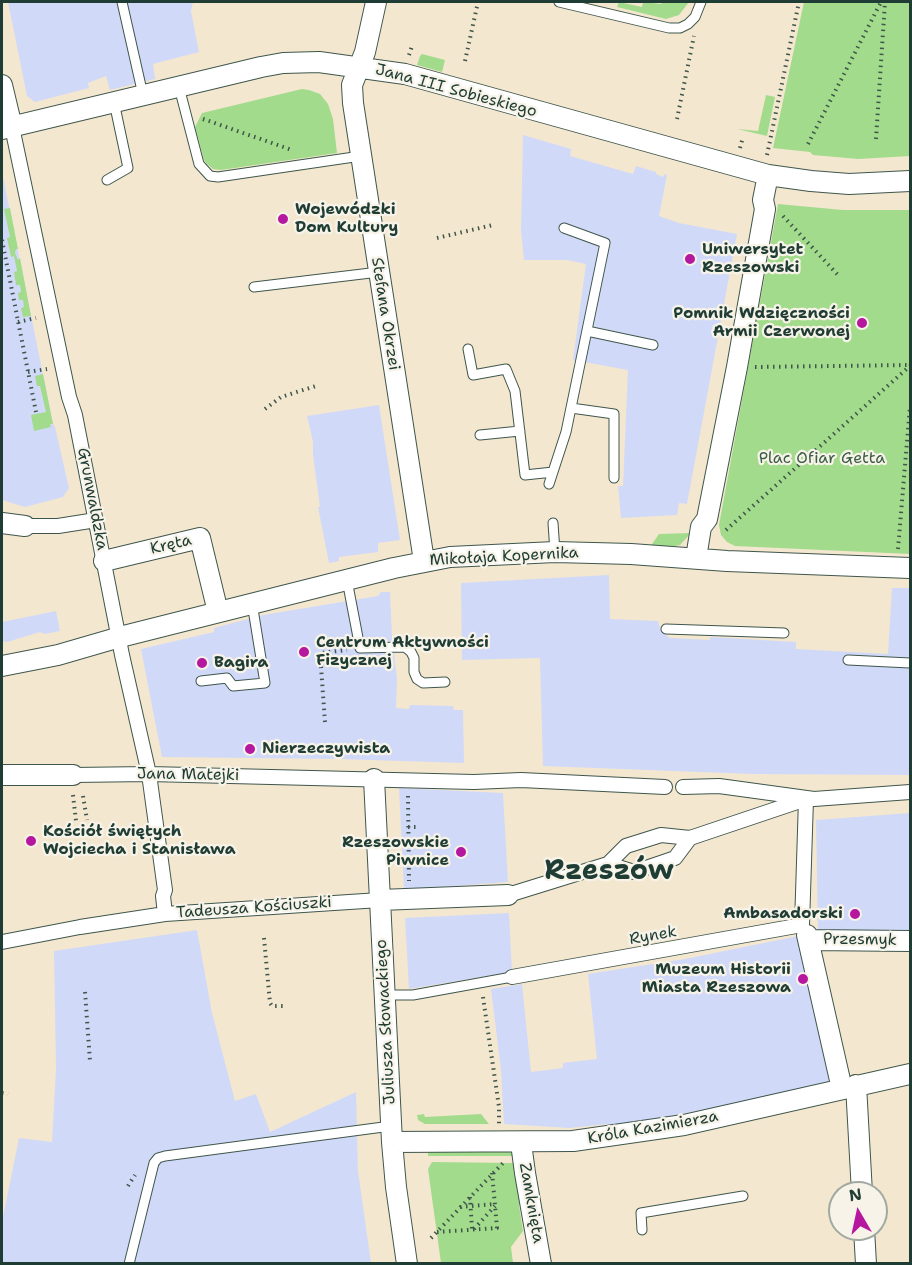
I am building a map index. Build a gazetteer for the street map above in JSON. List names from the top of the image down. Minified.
{"streets":{"street":["Jana III Sobieskiego","Stefana Okrzei","Grunwaldzka","Kręta","Mikołaja Kopernika","Jana Matejki","Tadeusza Kościuszki","Rynek","Przesmyk","Juliusza Słowackiego","Króla Kazimierza","Zamknięta"]},"crossings":[["Jana III Sobieskiego","Stefana Okrzei"],["Jana III Sobieskiego","Grunwaldzka"],["Stefana Okrzei","Mikołaja Kopernika"],["Grunwaldzka","Kręta"],["Grunwaldzka","Mikołaja Kopernika"],["Grunwaldzka","Jana Matejki"],["Grunwaldzka","Tadeusza Kościuszki"],["Kręta","Mikołaja Kopernika"],["Jana Matejki","Juliusza Słowackiego"],["Tadeusza Kościuszki","Juliusza Słowackiego"],["Rynek","Przesmyk"],["Rynek","Juliusza Słowackiego"],["Juliusza Słowackiego","Króla Kazimierza"],["Króla Kazimierza","Zamknięta"]],"districts":["Rzeszów"],"parks":["Plac Ofiar Getta"],"places":["Wojewódzki Dom Kultury","Uniwersytet Rzeszowski","Pomnik Wdzięczności Armii Czerwonej","Centrum Aktywności Fizycznej","Bagira","Nierzeczywista","Kościół świętych Wojciecha i Stanisława","Rzeszowskie Piwnice","Ambasadorski","Muzeum Historii Miasta Rzeszowa"],"north":"top"}
